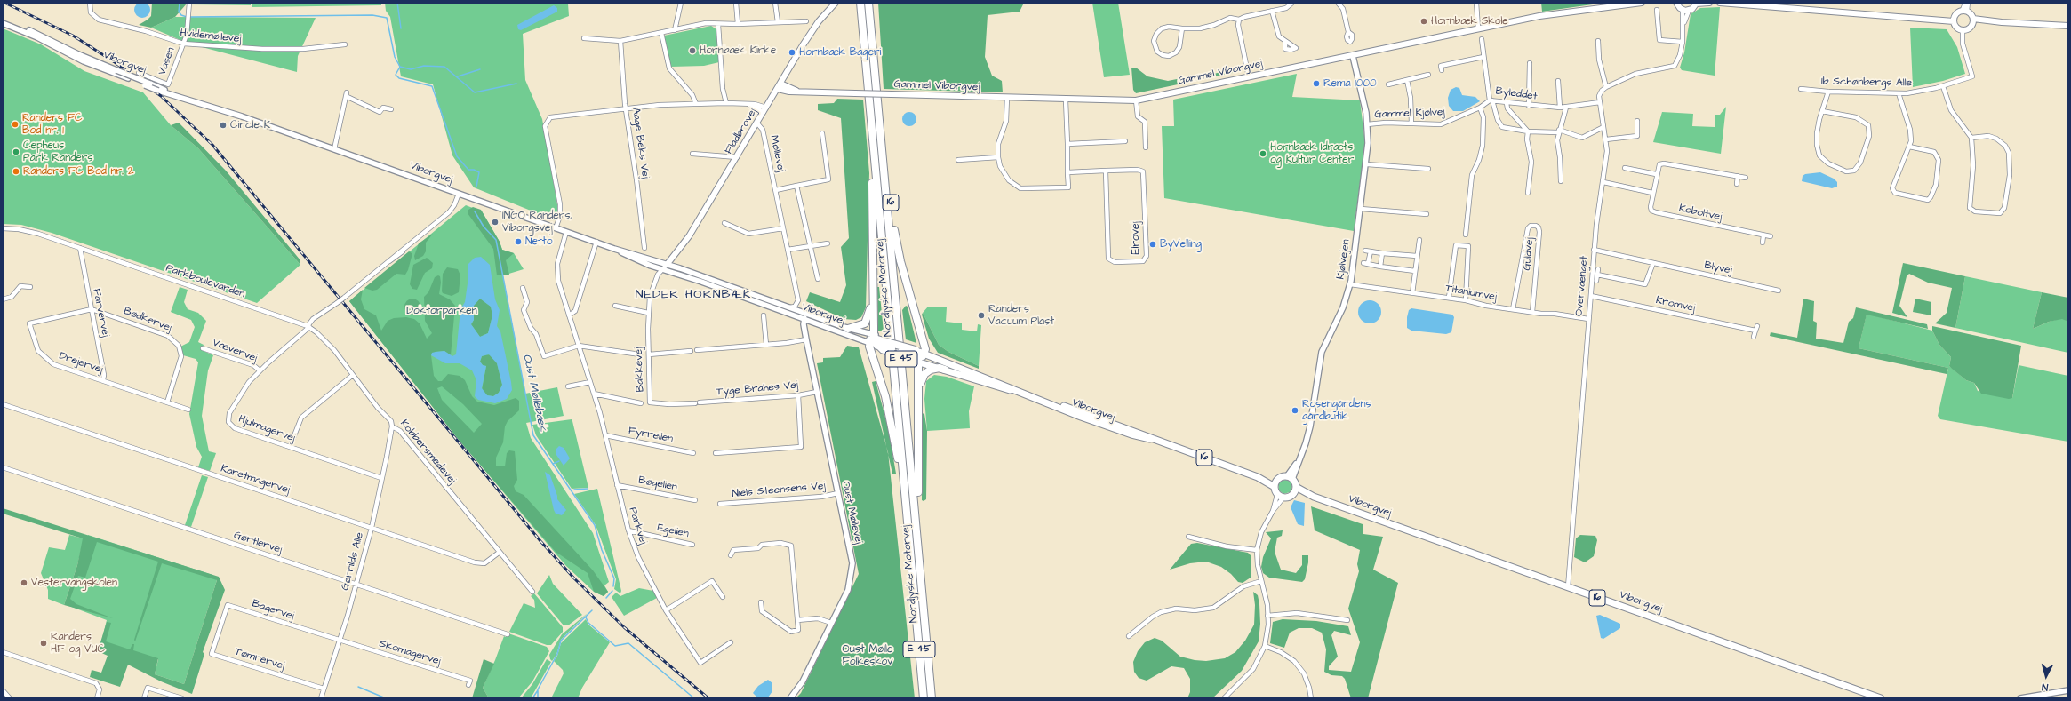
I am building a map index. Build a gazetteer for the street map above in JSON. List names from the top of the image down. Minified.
{"streets":{"highway":["16","Nordjyske Motorvej","E 45"],"main road":["Viborgvej","Gammel Viborgvej","Fladbrovej"],"street":["Hvidemøllevej","Vasen","Ib Schønbergs Alle","Byleddet","Gammel Kjølvej","Aage Beks Vej","Møllevej","Koboltvej","Elrovej","Guldvej","Kjølvejen","Blyvej","Parkboulevarden","Overvænget","Titaniumvej","Kromvej","Farvervej","Bødkervej","Vævervej","Drejervej","Bakkevej","Tyge Brahes Vej","Hjulmagervej","Fyrrelien","Kobbersmedevej","Karetmagervej","Bøgelien","Niels Steensens Vej","Oust Møllevej","Parkvej","Egelien","Gørtlervej","Gørrilds Alle","Bagervej","Skomagervej","Tømrervej"]},"crossings":[["Hvidemøllevej","Vasen"],["Vasen","Viborgvej"],["Viborgvej","Fladbrovej"],["Viborgvej","Møllevej"],["Viborgvej","16"],["Viborgvej","Kjølvejen"],["Viborgvej","Overvænget"],["Viborgvej","Bakkevej"],["Viborgvej","Oust Møllevej"],["Viborgvej","Parkvej"],["Gammel Viborgvej","Fladbrovej"],["Gammel Viborgvej","Kjølvejen"],["Byleddet","Gammel Kjølvej"],["Byleddet","Overvænget"],["Gammel Kjølvej","Kjølvejen"],["Fladbrovej","Møllevej"],["Fladbrovej","Bakkevej"],["16","Kjølvejen"],["16","Nordjyske Motorvej"],["Guldvej","Titaniumvej"],["Kjølvejen","Titaniumvej"],["Blyvej","Overvænget"],["Parkboulevarden","Farvervej"],["Parkboulevarden","Hjulmagervej"],["Parkboulevarden","Kobbersmedevej"],["Overvænget","Titaniumvej"],["Overvænget","Kromvej"],["Farvervej","Bødkervej"],["Farvervej","Drejervej"],["Bødkervej","Drejervej"],["Vævervej","Hjulmagervej"],["Bakkevej","Tyge Brahes Vej"],["Tyge Brahes Vej","Oust Møllevej"],["Hjulmagervej","Kobbersmedevej"],["Hjulmagervej","Gørrilds Alle"],["Fyrrelien","Parkvej"],["Kobbersmedevej","Karetmagervej"],["Kobbersmedevej","Gørrilds Alle"],["Karetmagervej","Gørrilds Alle"],["Bøgelien","Parkvej"],["Niels Steensens Vej","Oust Møllevej"],["Parkvej","Egelien"],["Gørtlervej","Gørrilds Alle"],["Gørrilds Alle","Bagervej"],["Gørrilds Alle","Skomagervej"],["Gørrilds Alle","Tømrervej"],["Bagervej","Skomagervej"],["Bagervej","Tømrervej"]],"districts":["NEDER HORNBÆK"],"water":["Oust Møllebæk"],"parks":["Doktorparken","Oust Mølle Folkeskov"],"places":["Hornbæk Skole","Hornbæk Kirke","Hornbæk Bageri","Rema 1000","Randers FC Bod nr. 1","Circle K","Cepheus Park Randers","Hornbæk Idræts og Kultur Center","Randers FC Bod nr. 2","INGO Randers, Viborgsvej","Netto","ByVelling","Randers Vacuum Plast","Rosengårdens gårdbutik","Vestervangskolen","Randers HF og VUC"],"north":"bottom"}
